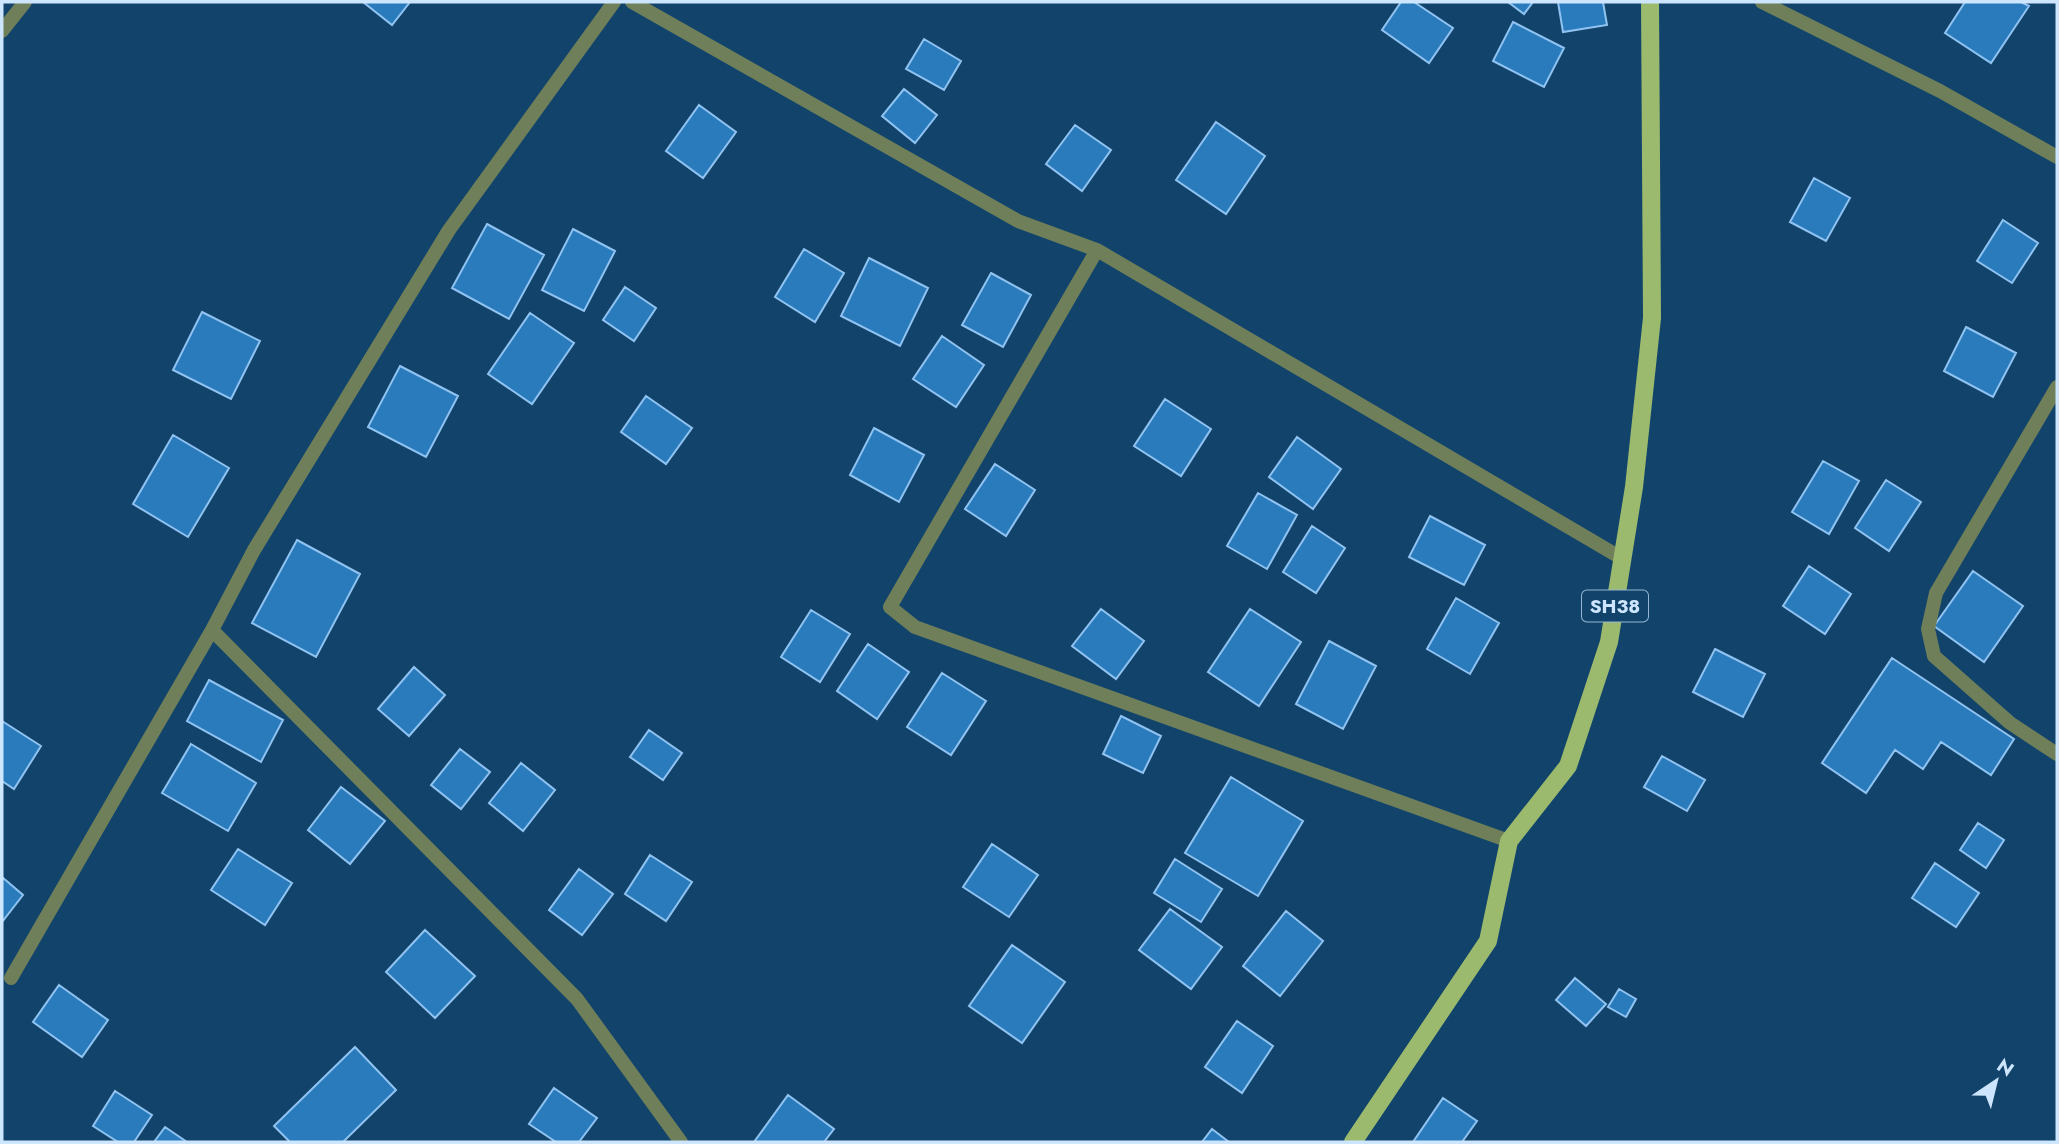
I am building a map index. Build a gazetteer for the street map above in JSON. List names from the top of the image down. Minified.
{"streets":{"main road":["SH38"]},"north":"top right"}
